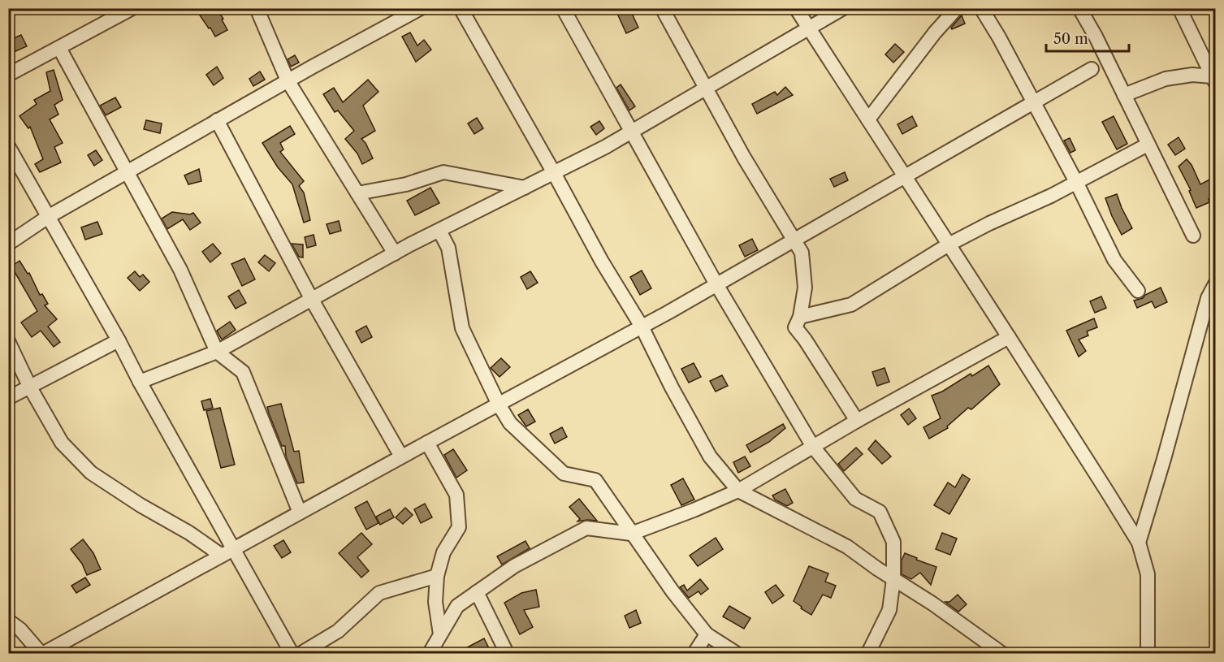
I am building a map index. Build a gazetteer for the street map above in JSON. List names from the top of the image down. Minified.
{"scale_bar":"50 m"}
